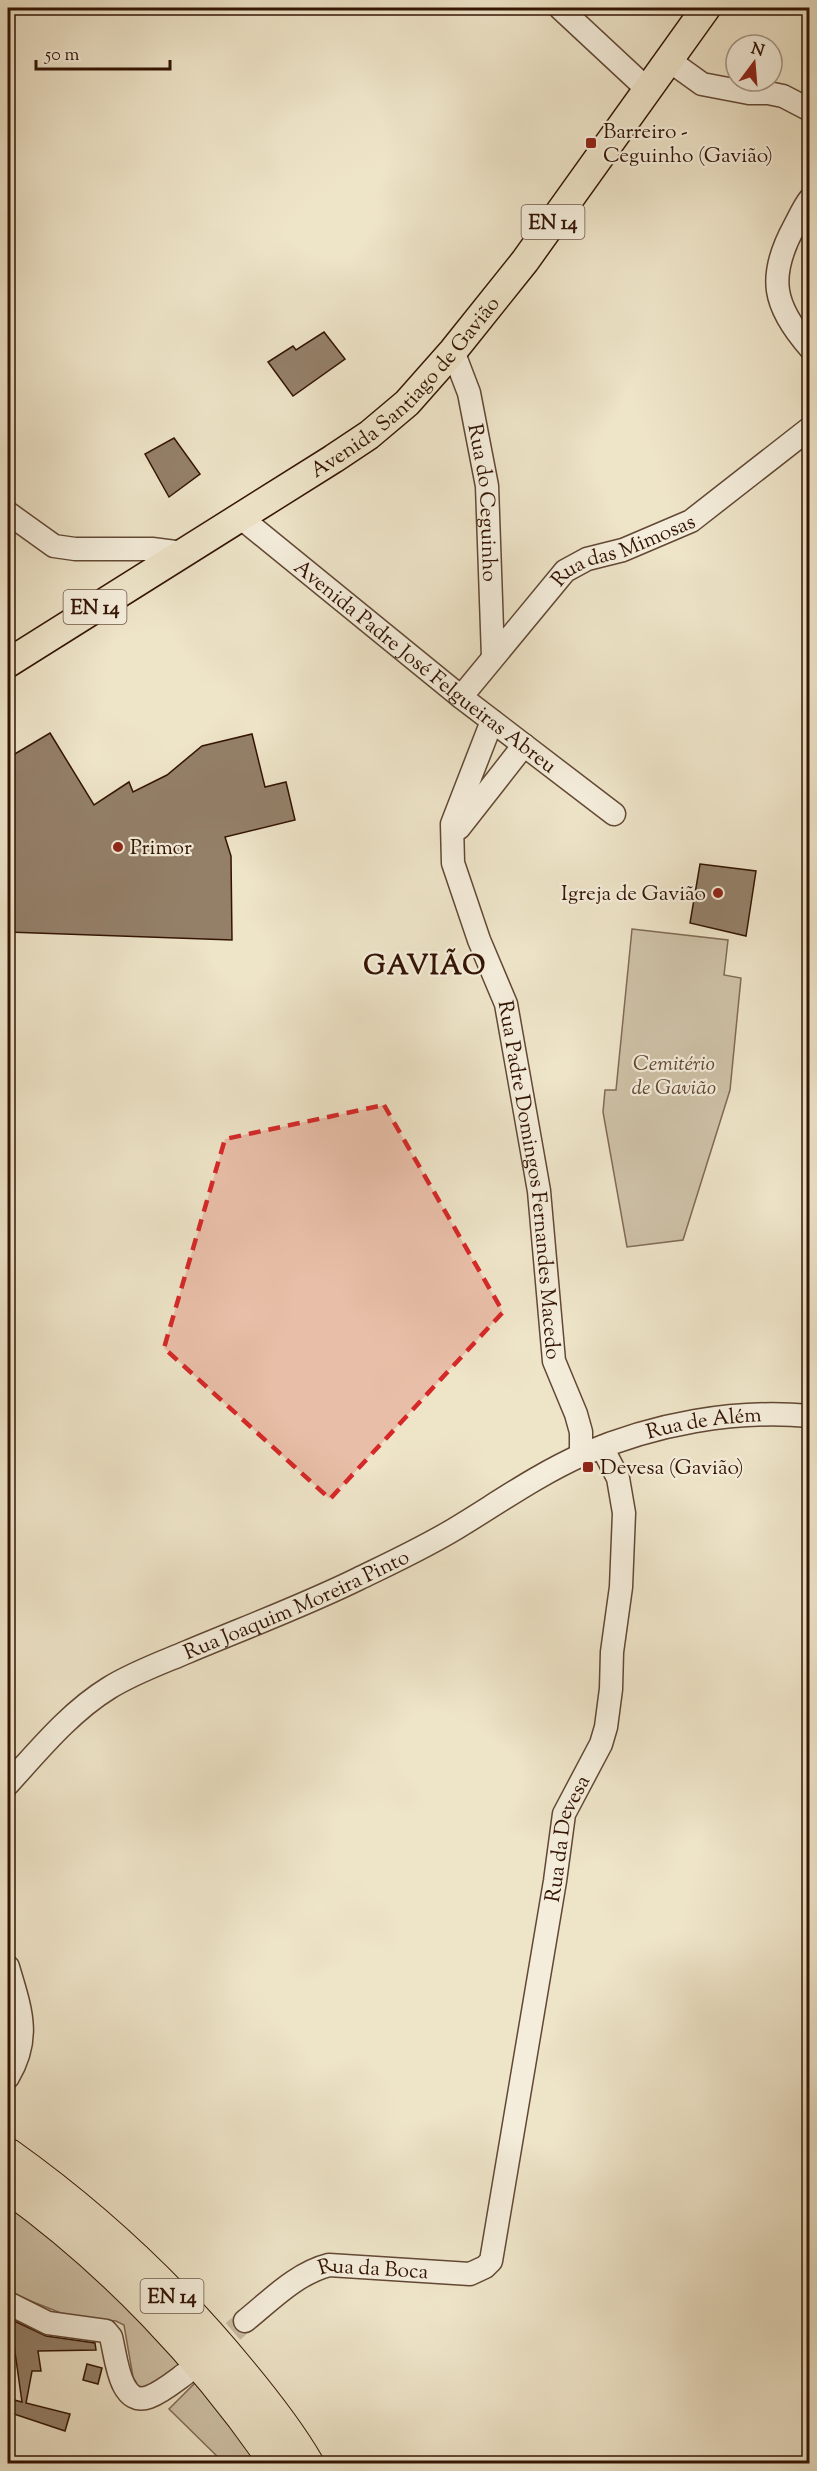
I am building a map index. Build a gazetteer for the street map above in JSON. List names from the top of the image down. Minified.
{"streets":{"highway":["EN 14"],"main road":["Avenida Santiago de Gavião"],"street":["Rua do Ceguinho","Rua das Mimosas","Avenida Padre José Felgueiras Abreu","Rua Padre Domingos Fernandes Macedo","Rua de Além","Rua Joaquim Moreira Pinto","Rua da Devesa","Rua da Boca"]},"crossings":[["Avenida Santiago de Gavião","Rua do Ceguinho"],["Avenida Santiago de Gavião","Avenida Padre José Felgueiras Abreu"],["Rua do Ceguinho","Rua das Mimosas"],["Rua das Mimosas","Avenida Padre José Felgueiras Abreu"],["Avenida Padre José Felgueiras Abreu","Rua Padre Domingos Fernandes Macedo"],["Rua Padre Domingos Fernandes Macedo","Rua de Além"],["Rua Padre Domingos Fernandes Macedo","Rua Joaquim Moreira Pinto"],["Rua Padre Domingos Fernandes Macedo","Rua da Devesa"],["Rua de Além","Rua Joaquim Moreira Pinto"],["Rua de Além","Rua da Devesa"],["Rua Joaquim Moreira Pinto","Rua da Devesa"],["Rua da Devesa","Rua da Boca"]],"districts":["GAVIÃO"],"parks":["Cemitério de Gavião"],"places":{"transit":["Barreiro - Ceguinho (Gavião)","Devesa (Gavião)"],"other":["Primor","Igreja de Gavião"]},"scale_bar":"50 m","north":"top"}
